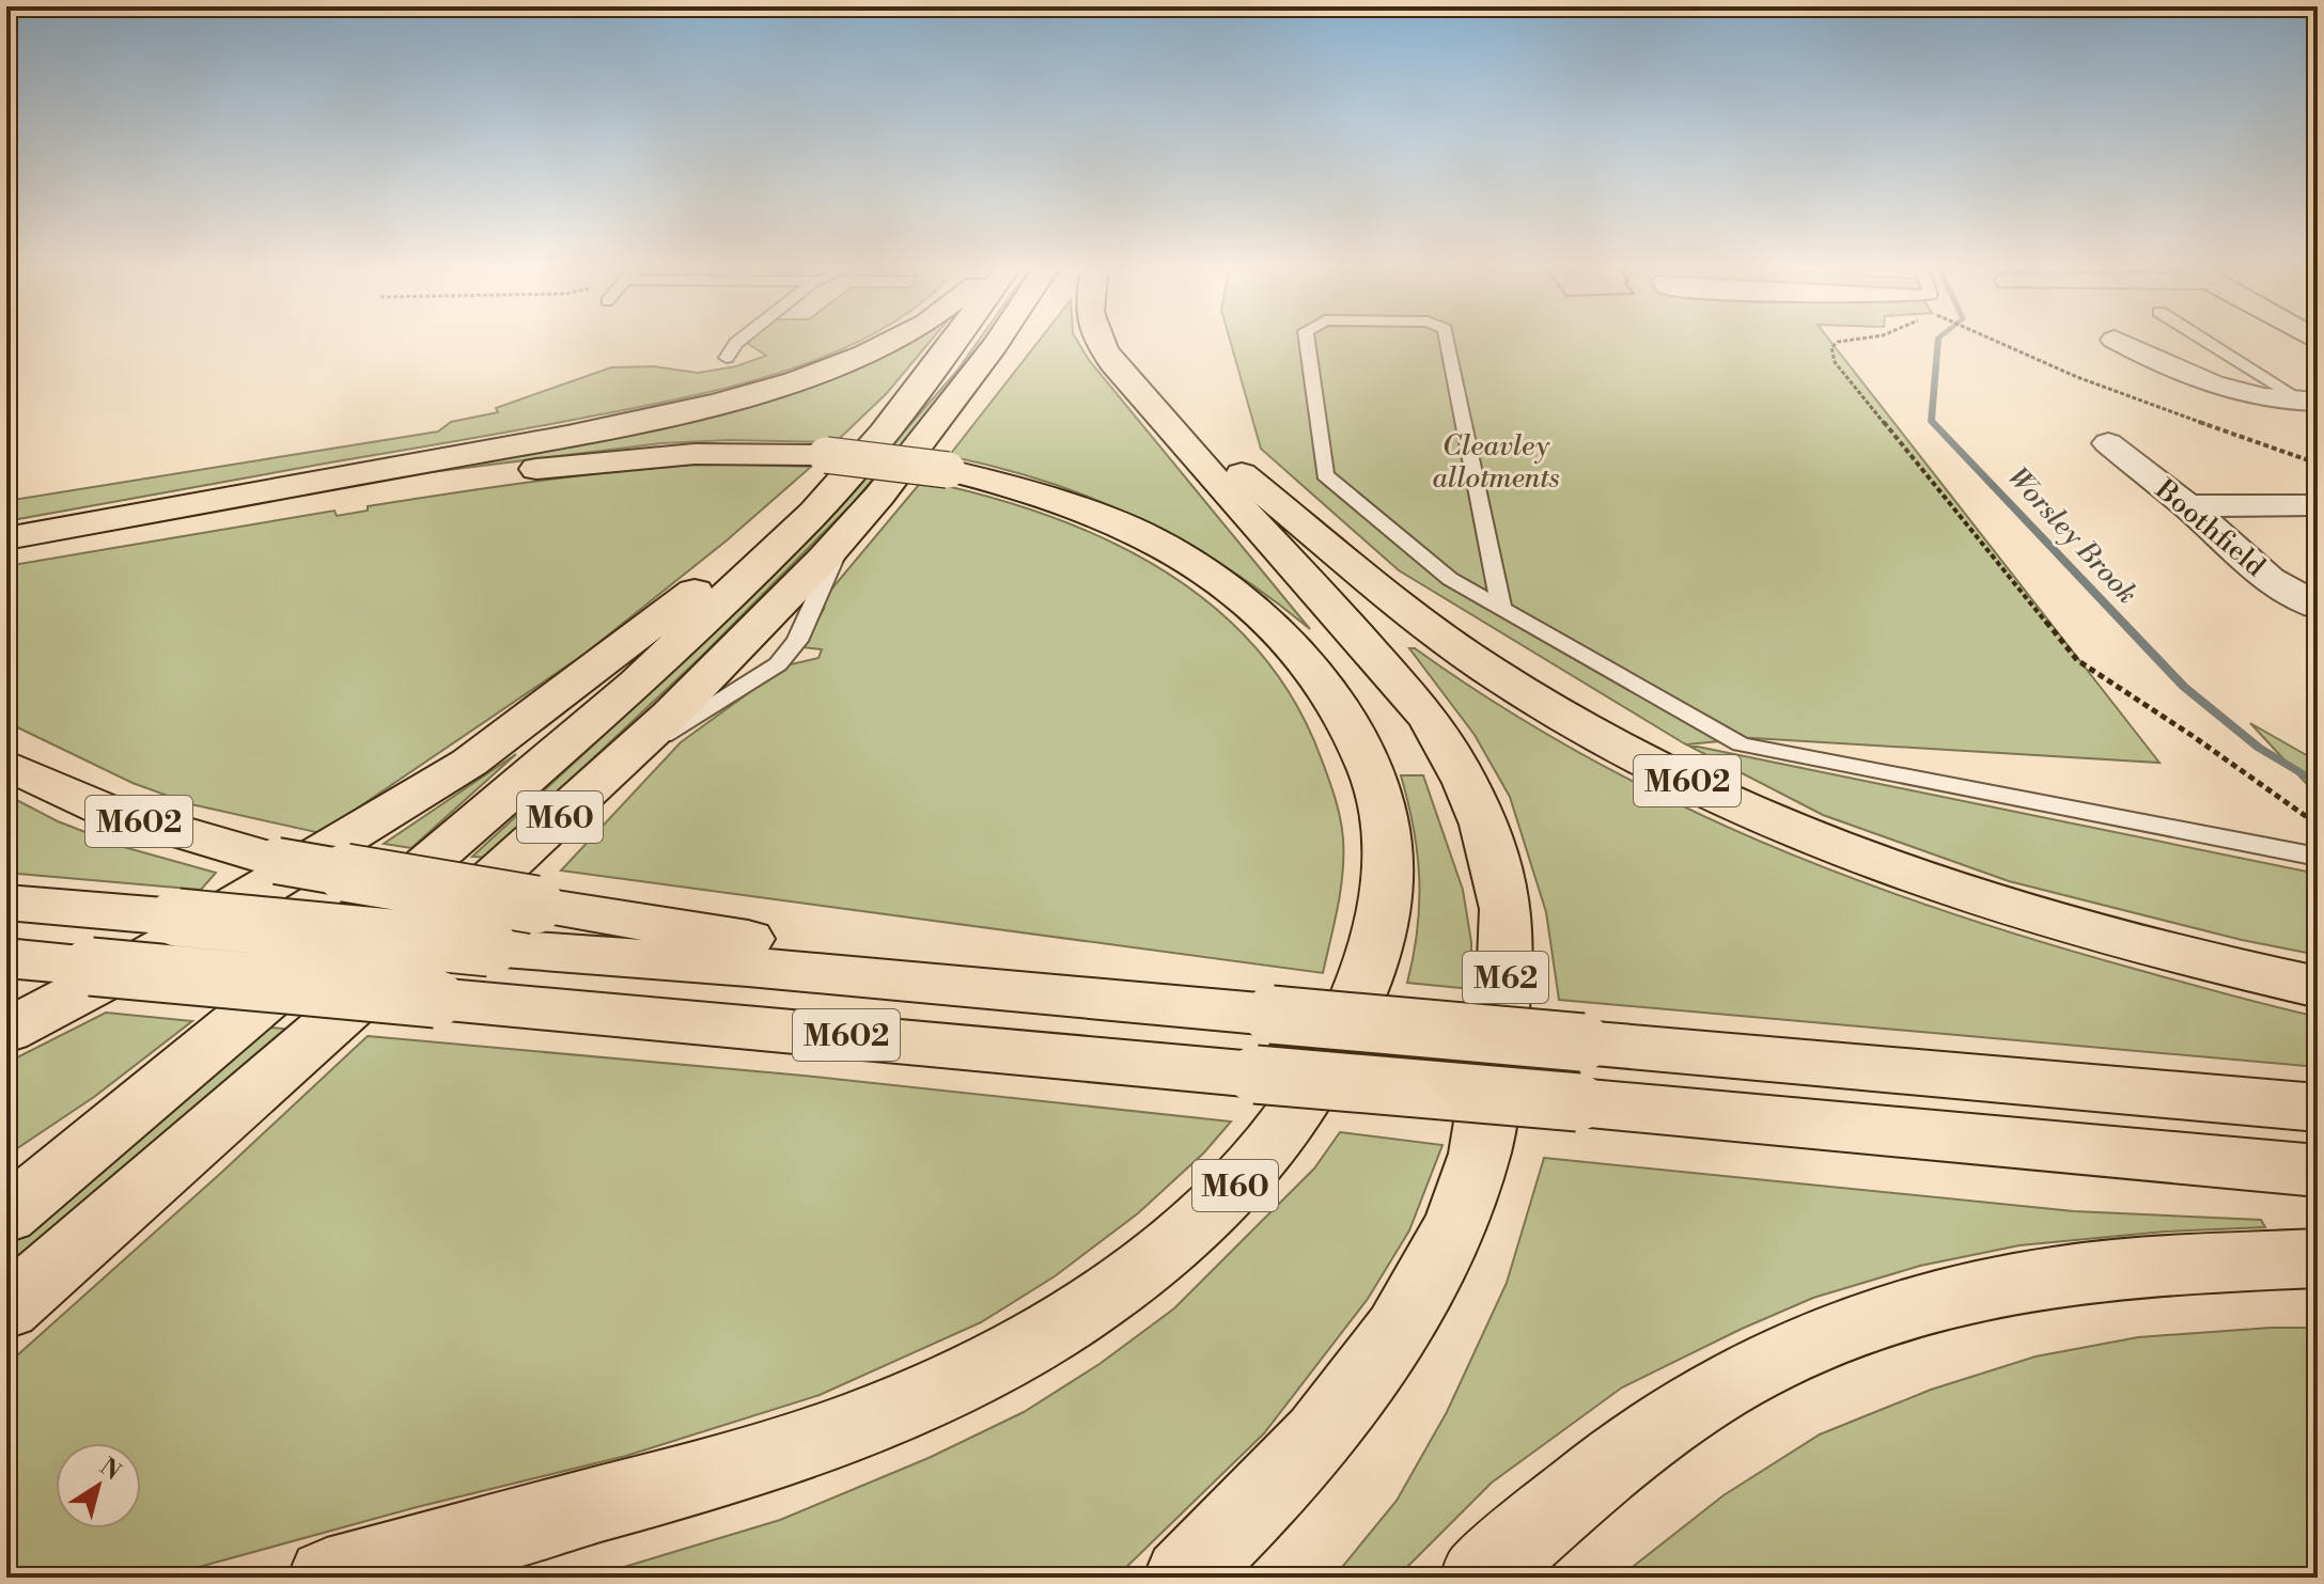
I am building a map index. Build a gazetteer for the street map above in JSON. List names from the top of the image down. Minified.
{"streets":{"highway":["M602","M60","M62"],"street":["Boothfield"]},"crossings":[["M602","M62"]],"water":["Worsley Brook"],"parks":["Cleavley allotments"],"north":"top right"}
